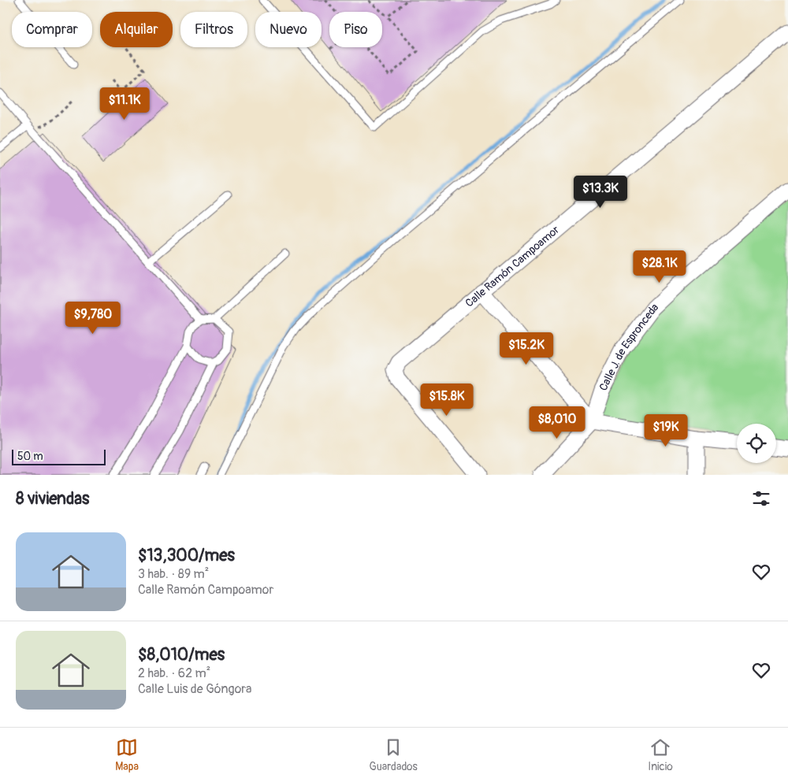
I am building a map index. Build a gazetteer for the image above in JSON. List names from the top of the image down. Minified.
{"streets":{"street":["Calle Ramón Campoamor","Calle J. de Espronceda"]},"scale_bar":"50 m","page":{"chip":["Comprar","Alquilar","Filtros","Nuevo","Piso"],"price":["$11.1K","$13.3K","$28.1K","$9,780","$15.2K","$15.8K","$8,010","$19K"],"scale":"50 m","heading":"8 viviendas","list":[{"name":"$13,300/mes","note":"3 hab. · 89 m² · Calle Ramón Campoamor"},{"name":"$8,010/mes","note":"2 hab. · 62 m² · Calle Luis de Góngora"}],"tabs":["Mapa","Guardados","Inicio"]}}
